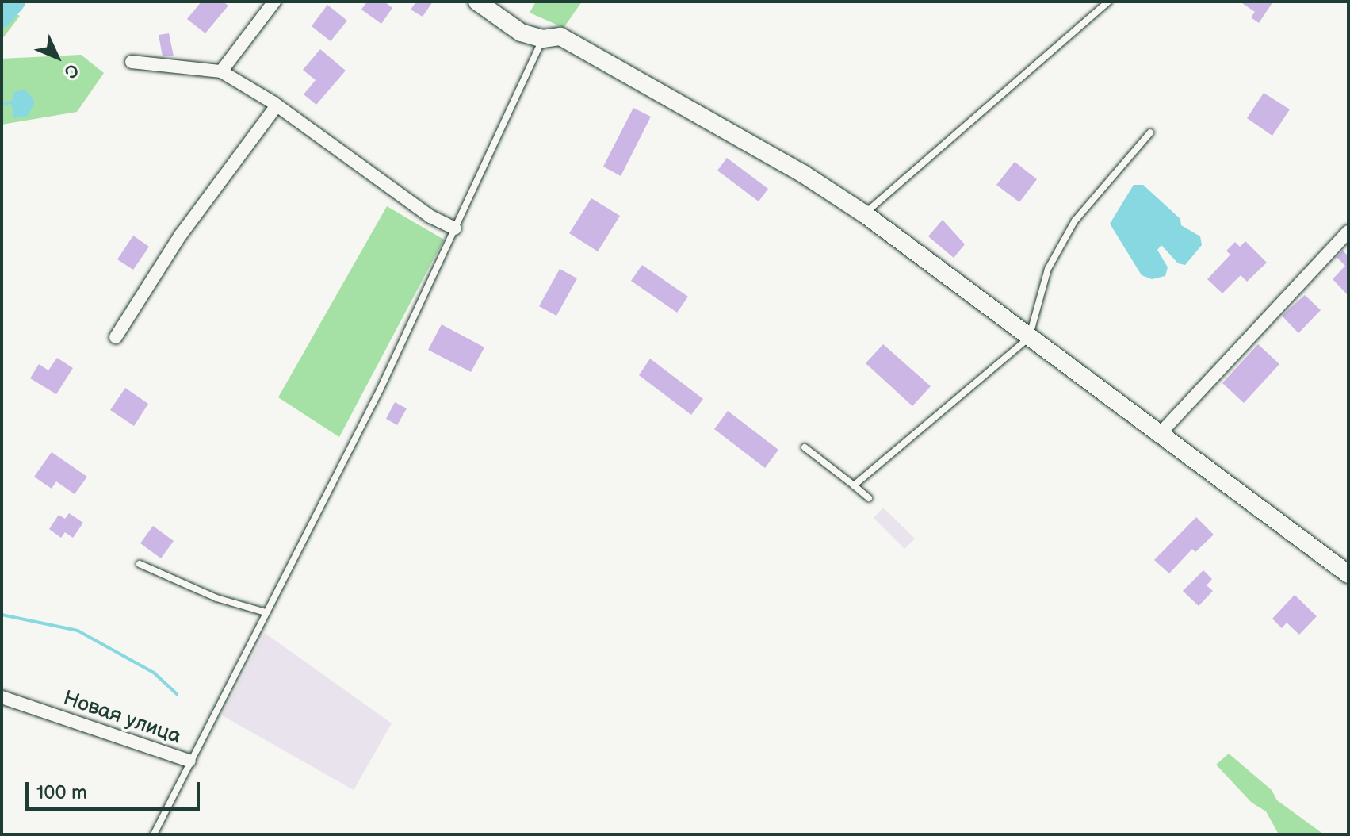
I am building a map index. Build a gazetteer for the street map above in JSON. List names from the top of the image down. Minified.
{"streets":{"street":["Новая улица"]},"scale_bar":"100 m","north":"bottom right"}
